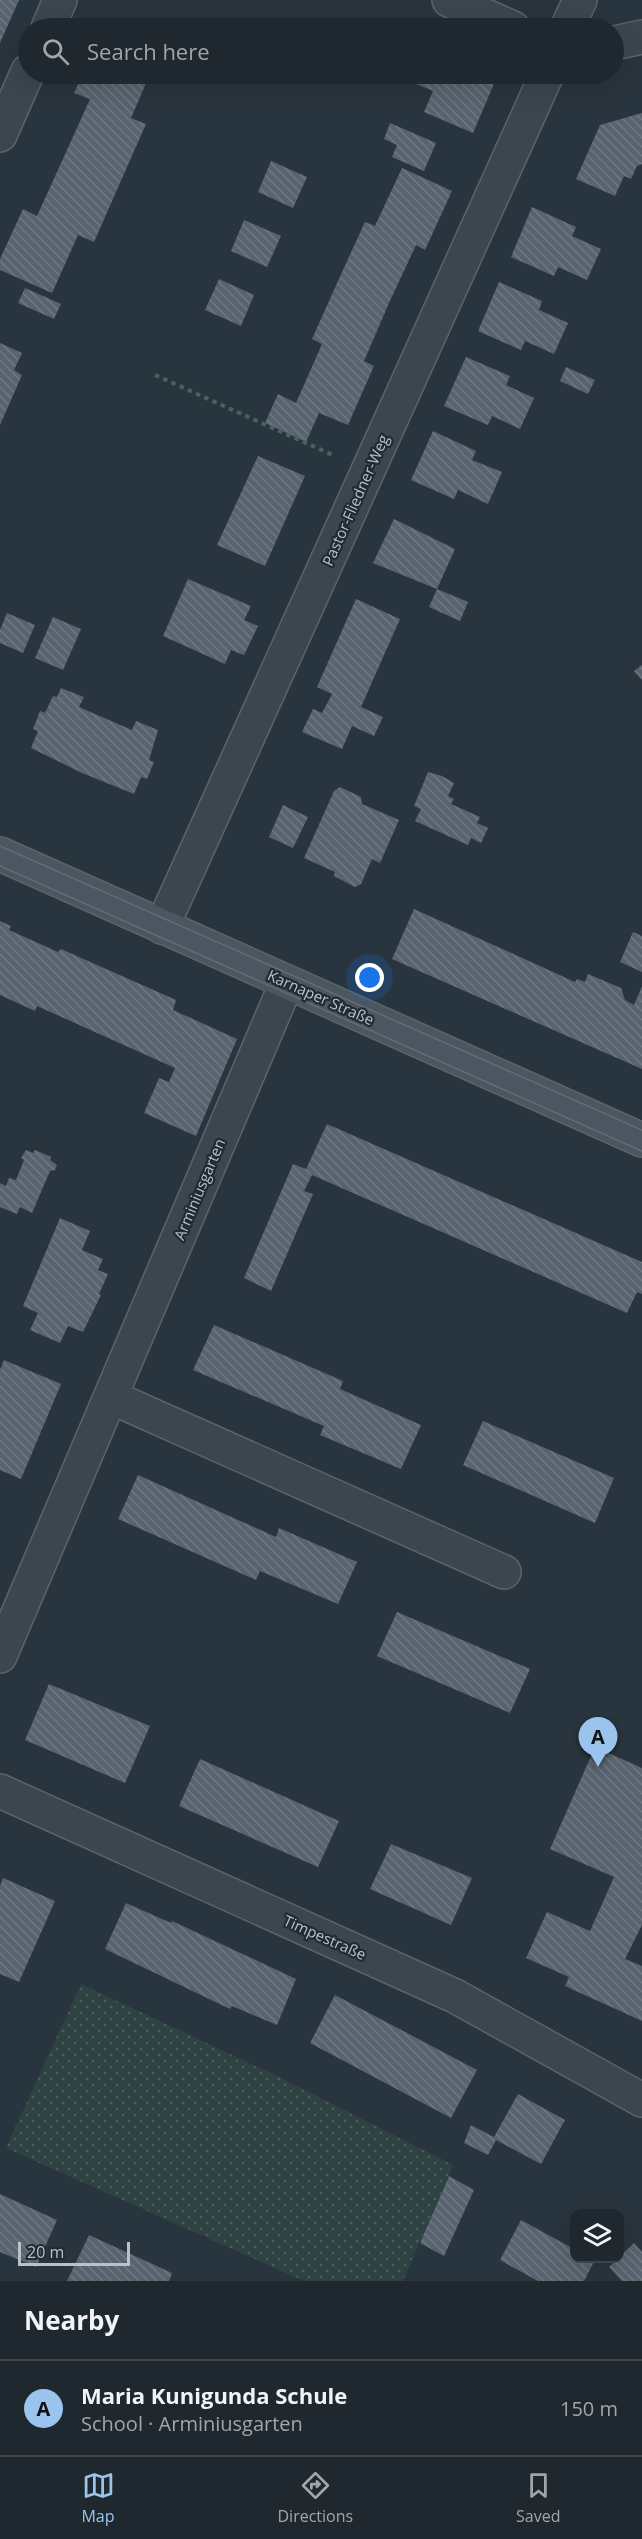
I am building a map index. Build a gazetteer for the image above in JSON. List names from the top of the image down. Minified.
{"streets":{"main road":["Karnaper Straße"],"street":["Pastor-Fliedner-Weg","Arminiusgarten","Timpestraße"]},"crossings":[["Pastor-Fliedner-Weg","Karnaper Straße"],["Karnaper Straße","Arminiusgarten"]],"scale_bar":"20 m","page":{"search":"Search here","pins":"A","scale":"20 m","heading":"Nearby","list":[{"mark":"A","name":"Maria Kunigunda Schule","note":"School · Arminiusgarten","value":"150 m"}],"nav":["Map","Directions","Saved"]}}
